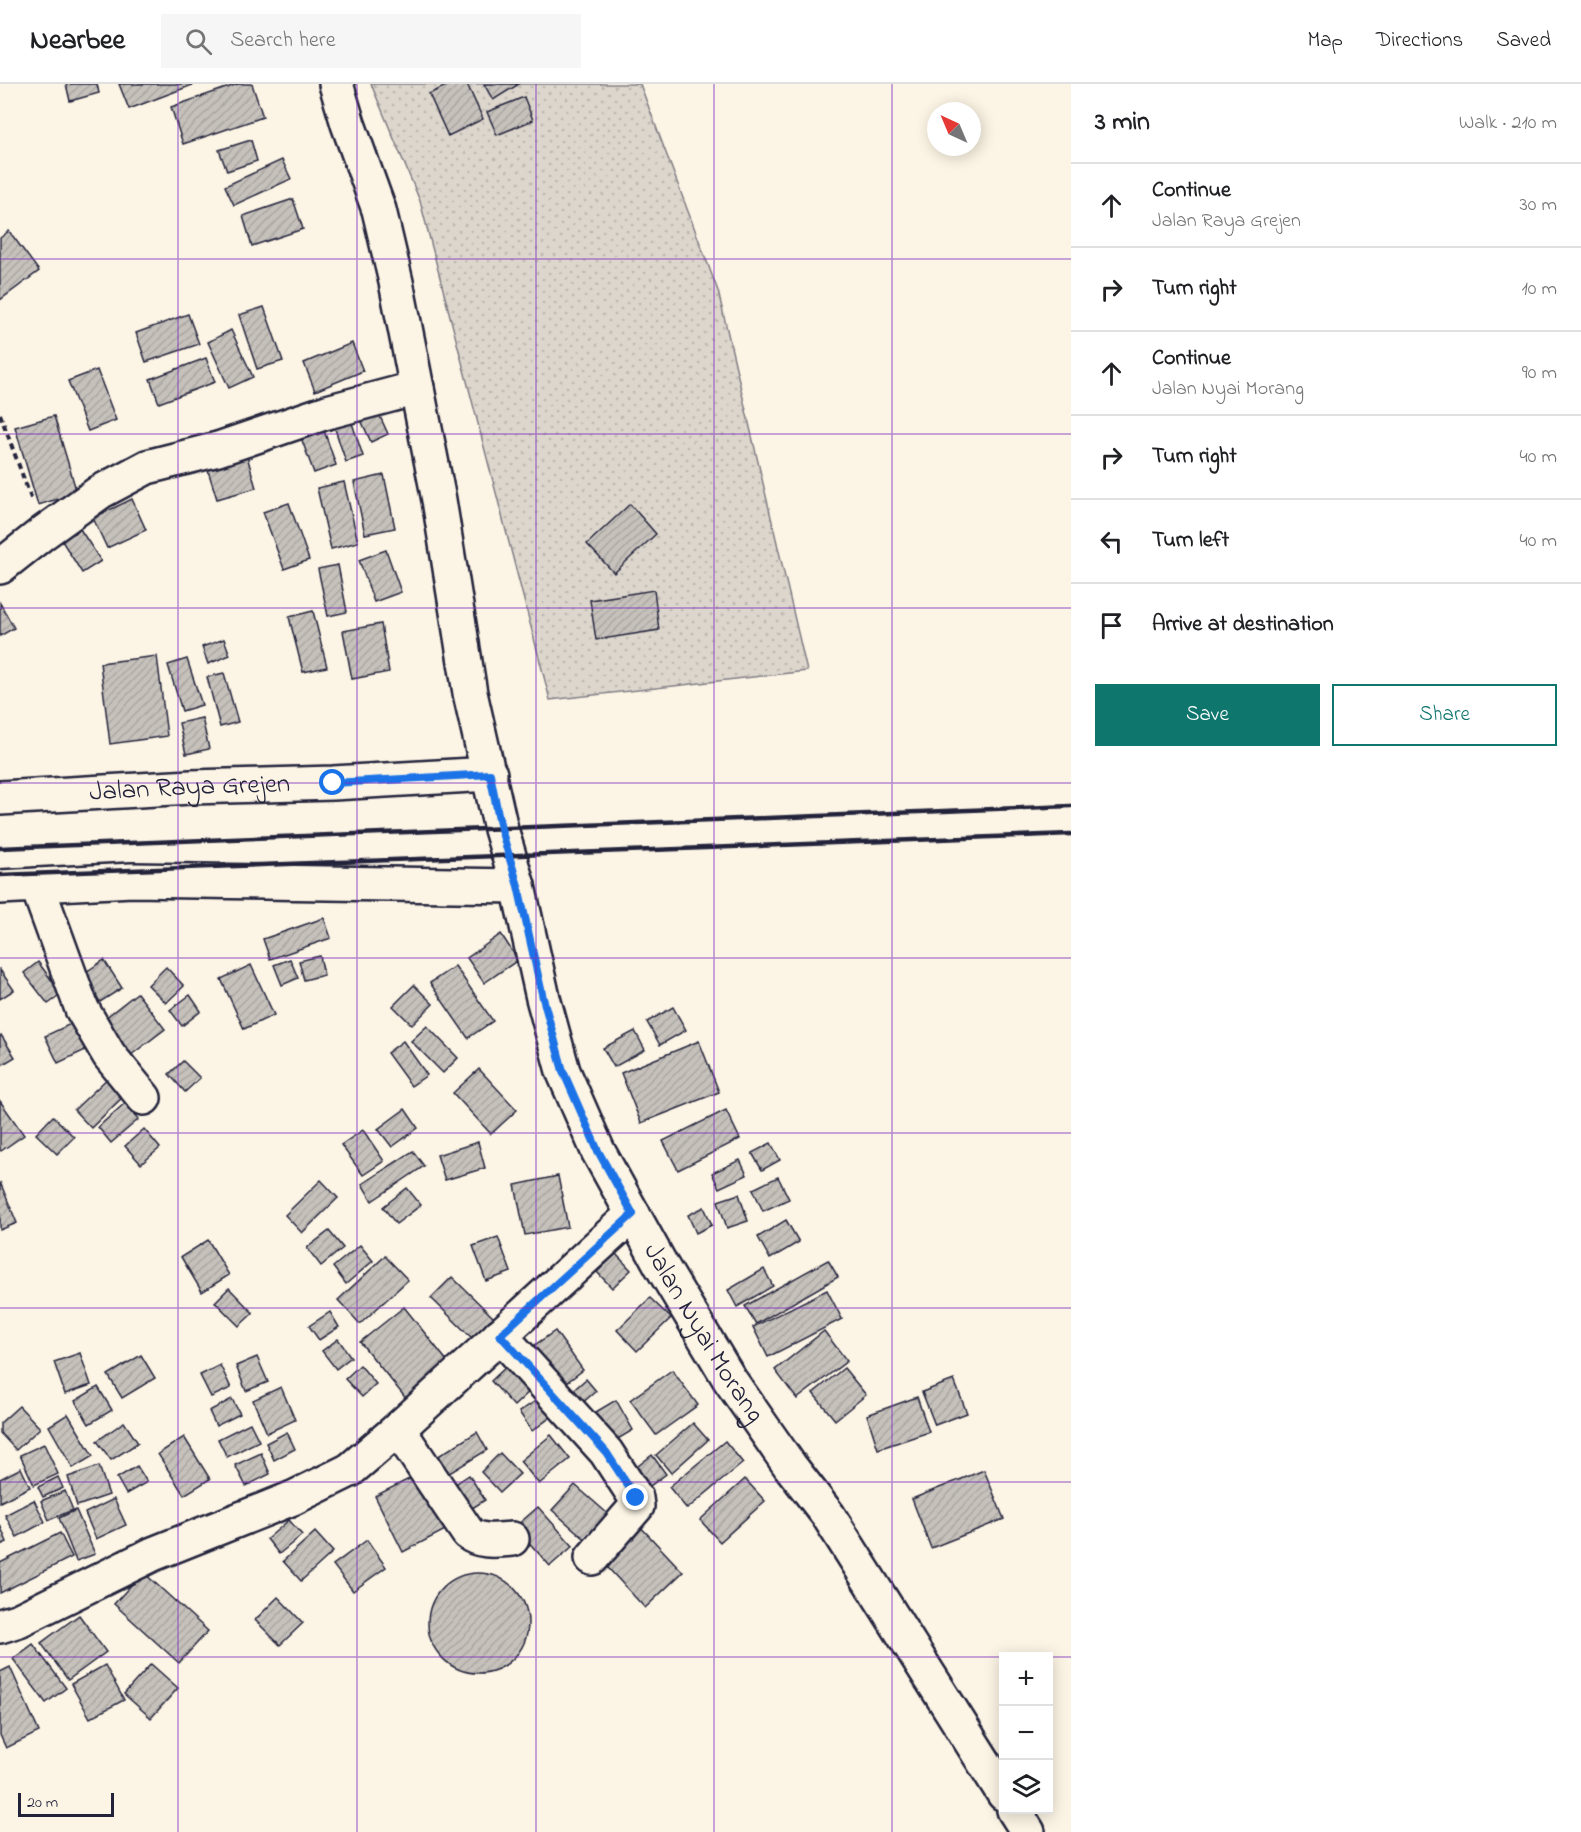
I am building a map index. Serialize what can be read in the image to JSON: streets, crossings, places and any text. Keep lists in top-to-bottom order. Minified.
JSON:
{"streets":{"street":["Jalan Raya Grejen","Jalan Nyai Morang"]},"crossings":[["Jalan Raya Grejen","Jalan Nyai Morang"]],"scale_bar":"20 m","north":"top left","page":{"header":"Nearbee","search":"Search here","nav":["Map","Directions","Saved"],"heading":["3 min","Walk · 210 m"],"list":[["Continue","Jalan Raya Grejen","30 m"],["Turn right","10 m"],["Continue","Jalan Nyai Morang","90 m"],["Turn right","40 m"],["Turn left","40 m"],"Arrive at destination"],"buttons":["Save","Share"],"map_buttons":["+","−"],"scale":"20 m"}}
